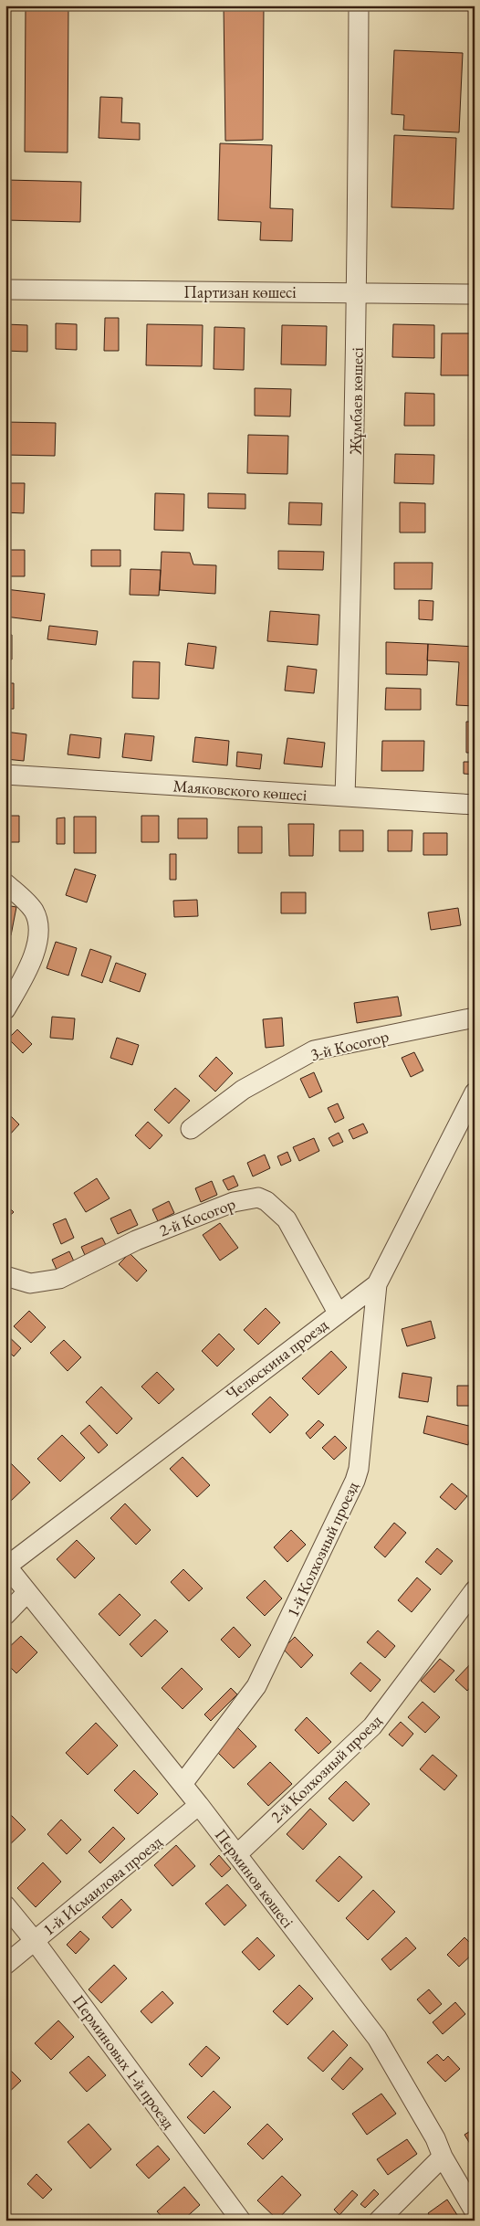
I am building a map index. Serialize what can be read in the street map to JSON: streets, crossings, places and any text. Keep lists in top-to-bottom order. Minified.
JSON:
{"streets":{"street":["Партизан көшесі","Жұмбаев көшесі","Маяковского көшесі","3-й Косогор","2-й Косогор","Челюскина проезд","1-й Колхозный проезд","2-й Колхозный проезд","Перминов көшесі","1-й Исмаилова проезд","Перминовых 1-й проезд"]},"crossings":[["Партизан көшесі","Жұмбаев көшесі"],["Жұмбаев көшесі","Маяковского көшесі"],["2-й Косогор","Челюскина проезд"],["Челюскина проезд","1-й Колхозный проезд"],["Челюскина проезд","Перминов көшесі"],["1-й Колхозный проезд","Перминов көшесі"],["2-й Колхозный проезд","Перминов көшесі"],["Перминов көшесі","1-й Исмаилова проезд"],["1-й Исмаилова проезд","Перминовых 1-й проезд"]]}
